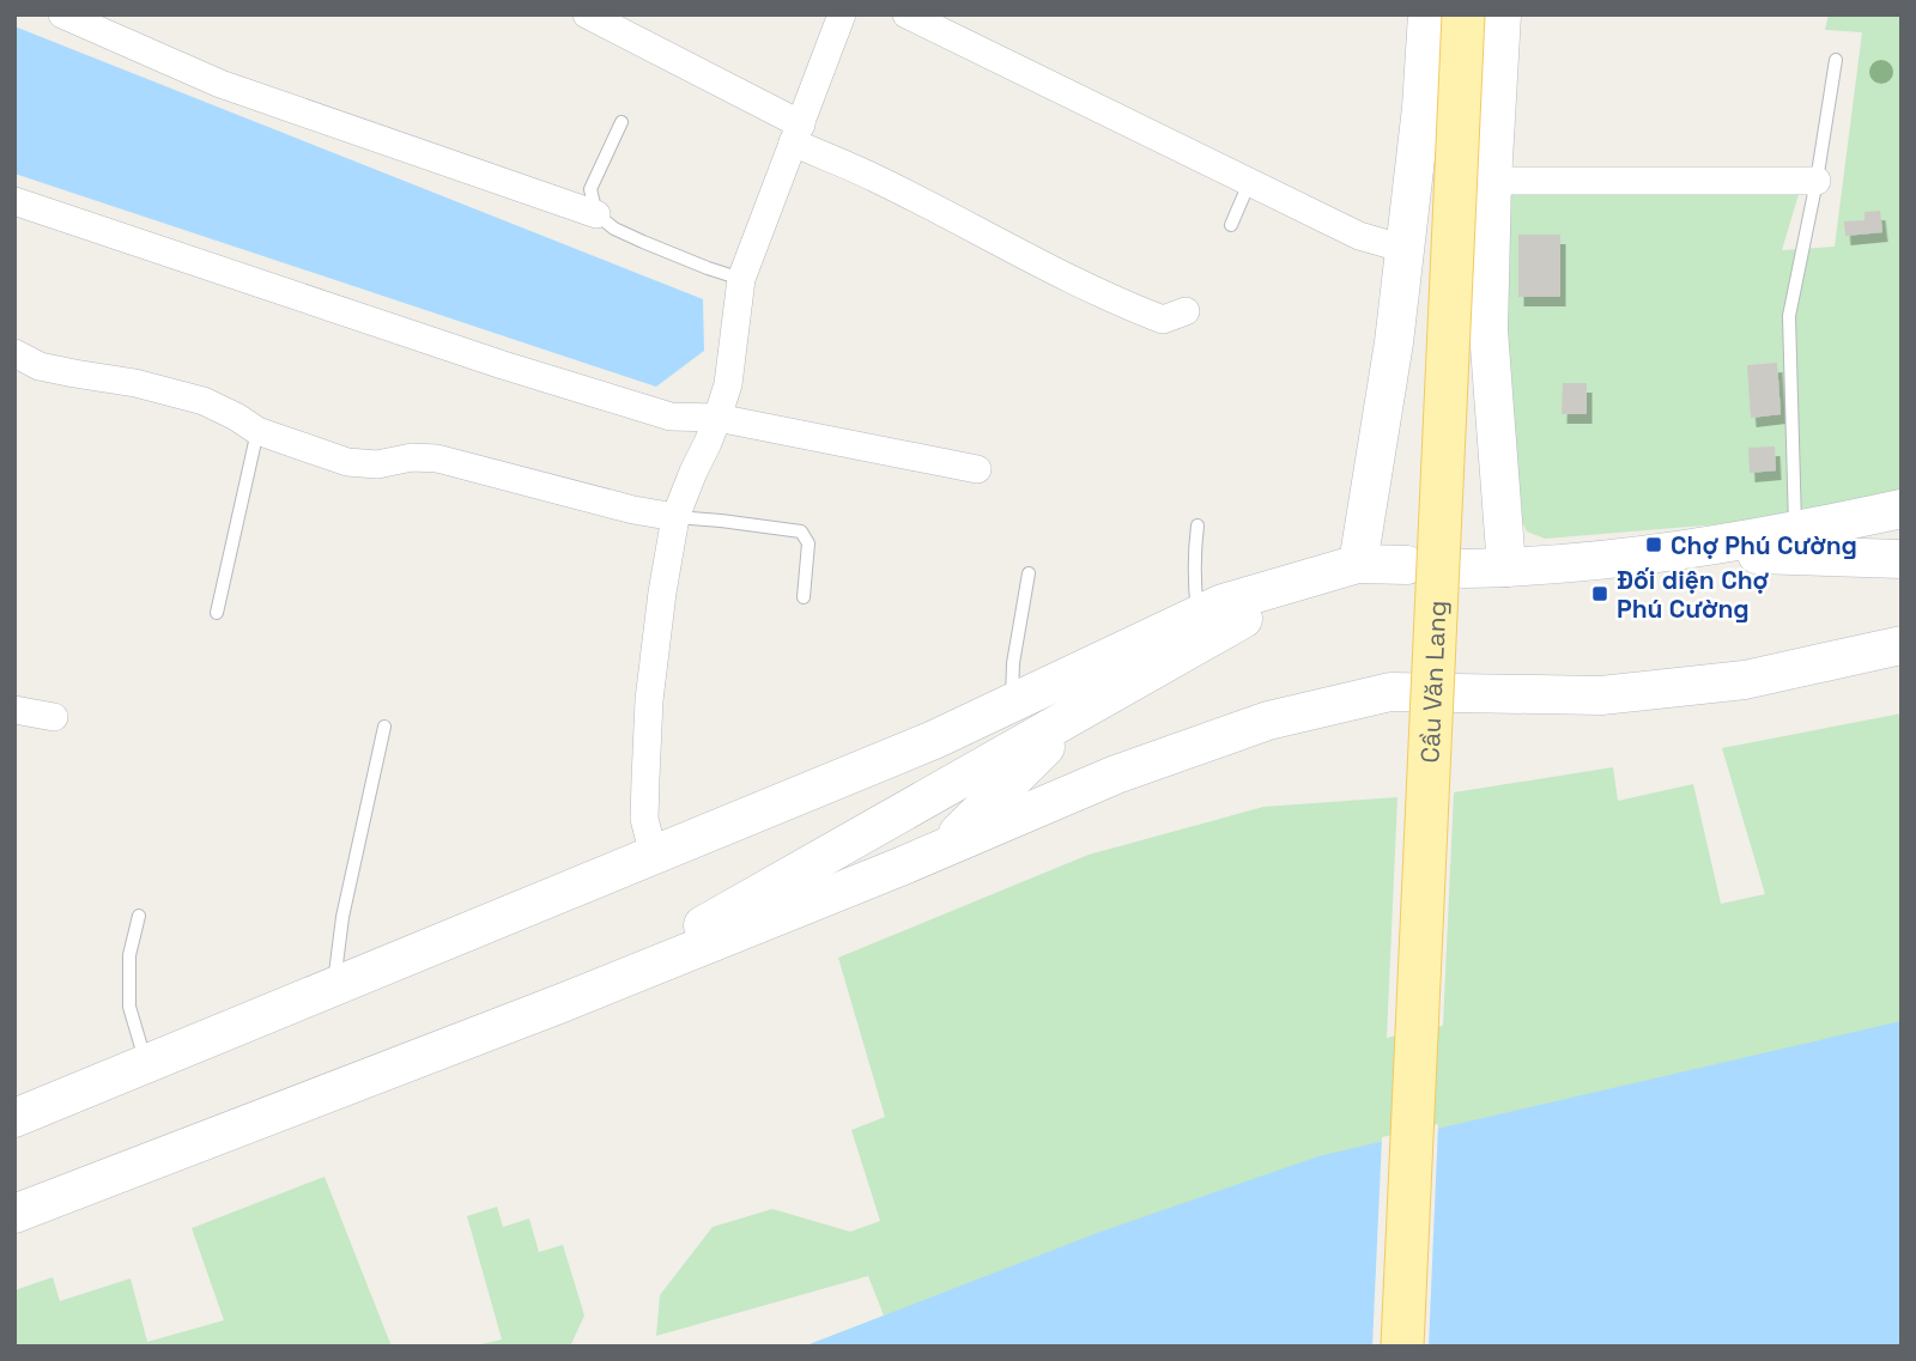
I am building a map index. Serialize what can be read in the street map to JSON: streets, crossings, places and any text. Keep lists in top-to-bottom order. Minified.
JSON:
{"streets":{"main road":["Cầu Văn Lang"]},"places":{"transit":["Chợ Phú Cường","Đối diện Chợ Phú Cường"]}}
